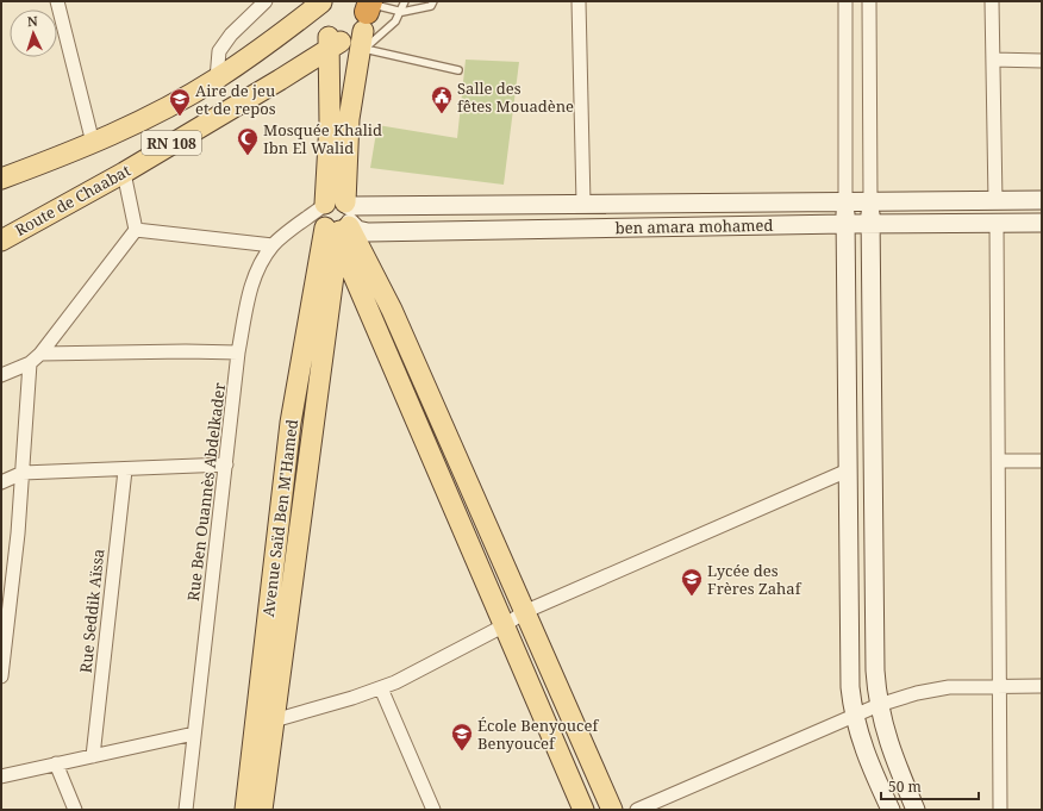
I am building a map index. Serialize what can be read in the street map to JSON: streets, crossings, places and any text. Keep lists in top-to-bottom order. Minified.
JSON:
{"streets":{"main road":["RN 108","Route de Chaabat","Avenue Saïd Ben M'Hamed"],"street":["ben amara mohamed","Rue Ben Ouannès Abdelkader","Rue Seddik Aïssa"]},"crossings":[["Route de Chaabat","Avenue Saïd Ben M'Hamed"],["ben amara mohamed","Rue Ben Ouannès Abdelkader"],["ben amara mohamed","Avenue Saïd Ben M'Hamed"],["Rue Ben Ouannès Abdelkader","Avenue Saïd Ben M'Hamed"]],"places":{"public building":["Salle des fêtes Mouadène"],"school or university":["Aire de jeu et de repos","Lycée des Frères Zahaf","École Benyoucef Benyoucef"],"mosque":["Mosquée Khalid Ibn El Walid"]},"scale_bar":"50 m","north":"top"}
